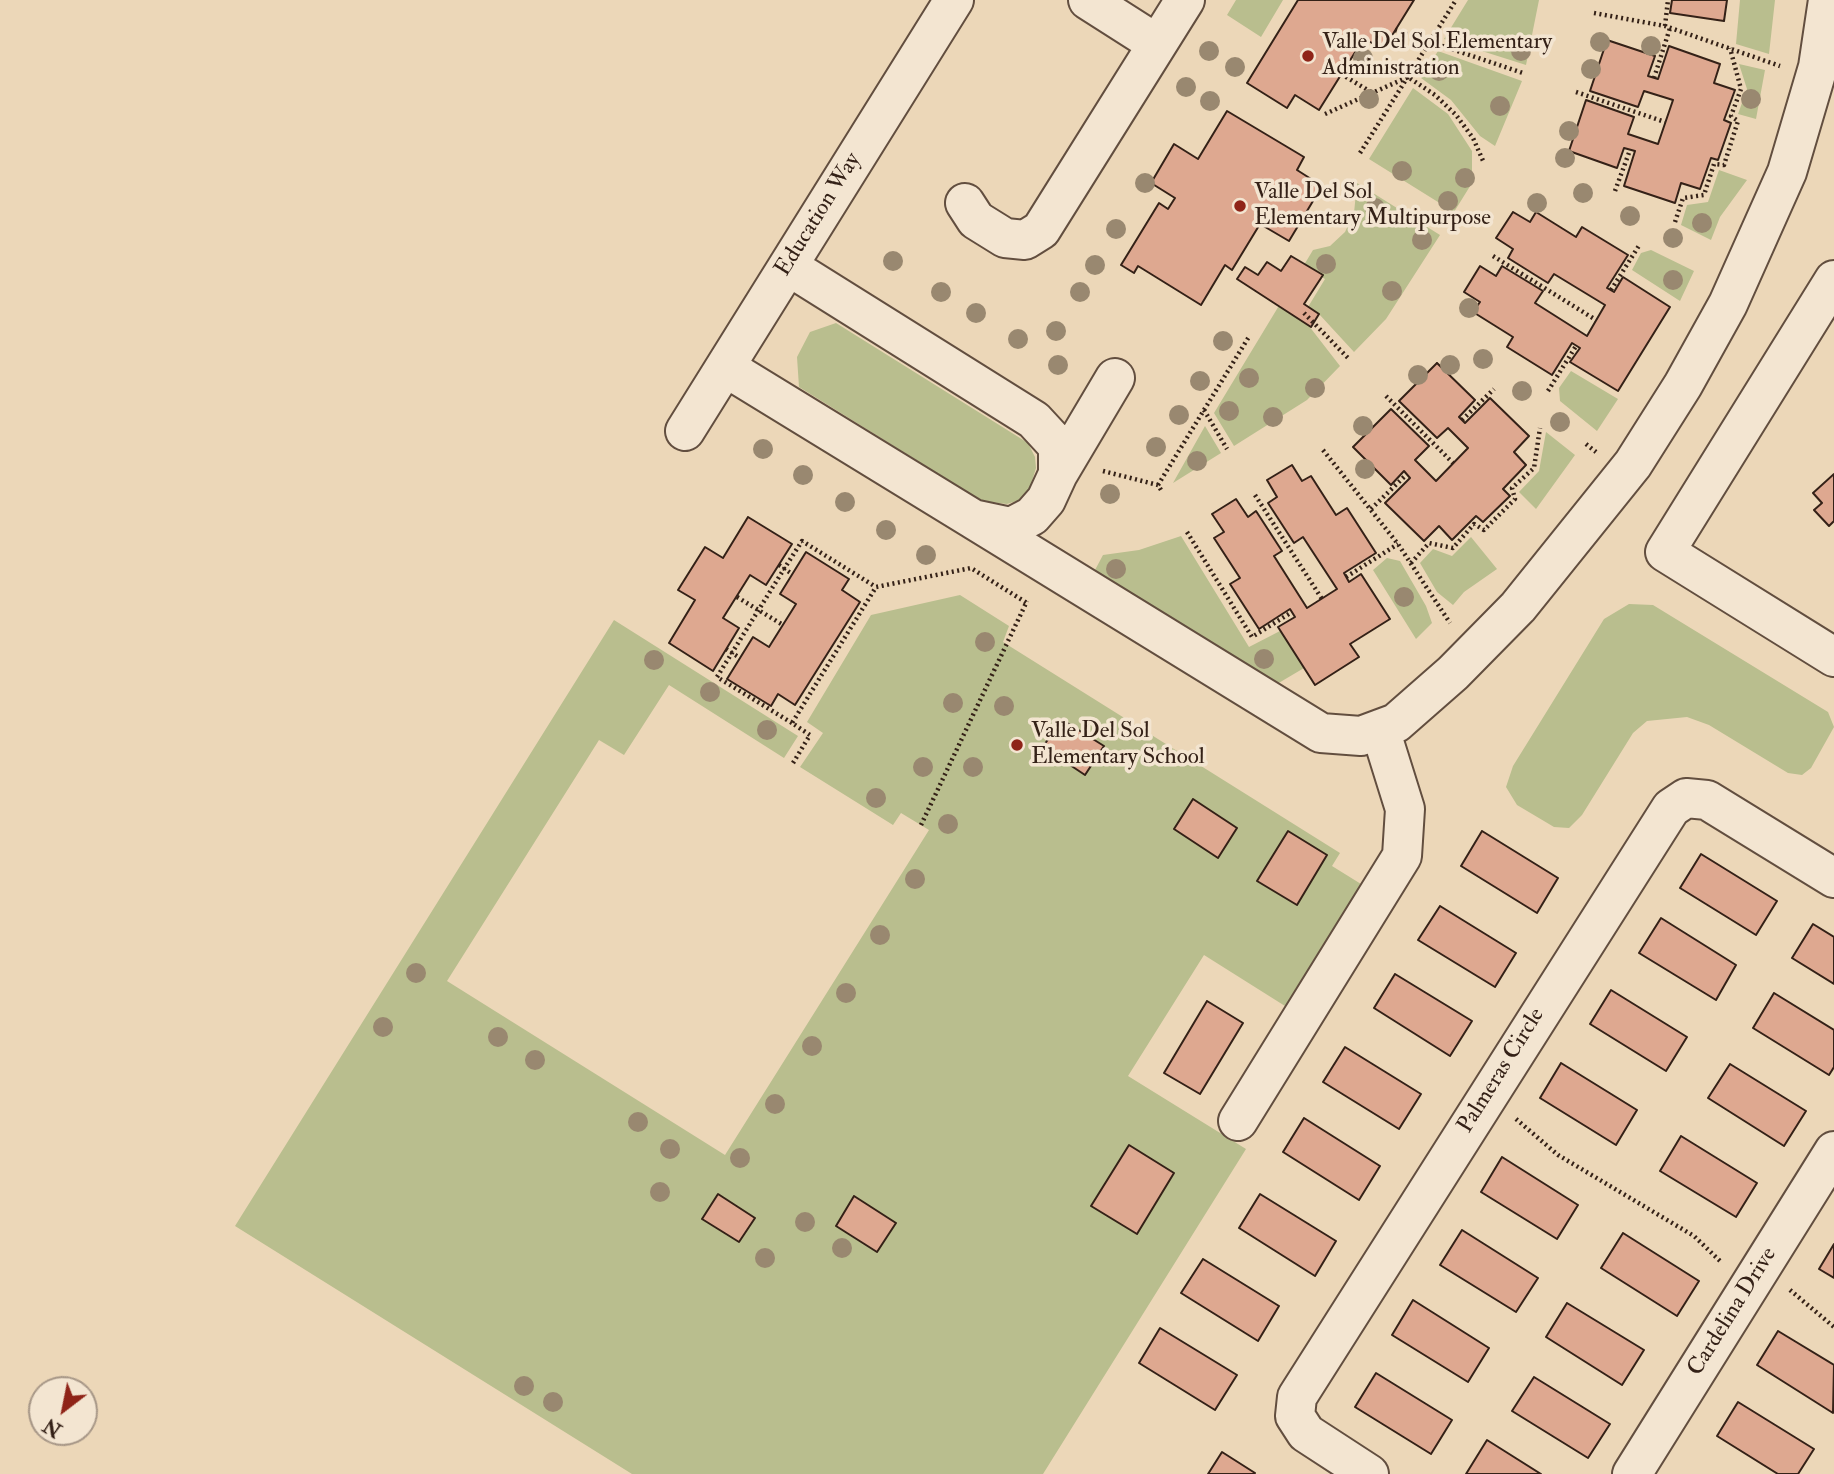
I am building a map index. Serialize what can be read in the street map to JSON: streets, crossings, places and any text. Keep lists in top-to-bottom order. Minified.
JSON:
{"streets":{"street":["Education Way","Palmeras Circle","Cardelina Drive"]},"places":["Valle Del Sol Elementary Administration","Valle Del Sol Elementary Multipurpose","Valle Del Sol Elementary School"],"north":"bottom left"}
